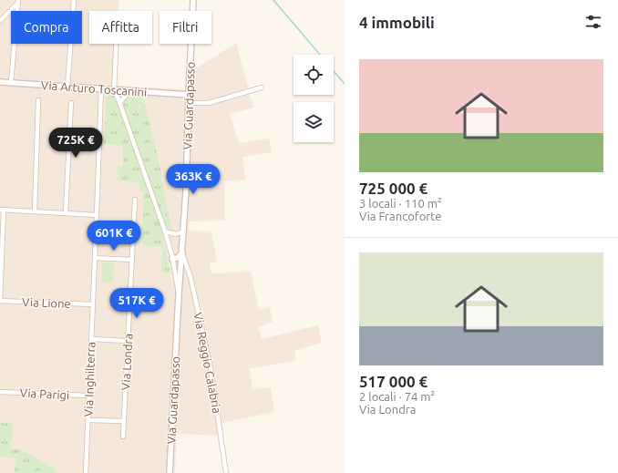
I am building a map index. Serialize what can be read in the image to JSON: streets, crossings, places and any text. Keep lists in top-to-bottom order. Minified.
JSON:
{"streets":{"street":["Via Arturo Toscanini","Via Guardapasso","Via Lione","Via Londra","Via Reggio Calabria","Via Inghilterra","Via Parigi"]},"crossings":[["Via Arturo Toscanini","Via Guardapasso"],["Via Arturo Toscanini","Via Inghilterra"],["Via Guardapasso","Via Reggio Calabria"],["Via Lione","Via Inghilterra"],["Via Inghilterra","Via Parigi"]],"page":{"heading":"4 immobili","chip":["Compra","Affitta","Filtri"],"list":[{"name":"725 000 €","note":"3 locali · 110 m² · Via Francoforte"},{"name":"517 000 €","note":"2 locali · 74 m² · Via Londra"}],"price":["725K €","363K €","601K €","517K €"]}}
